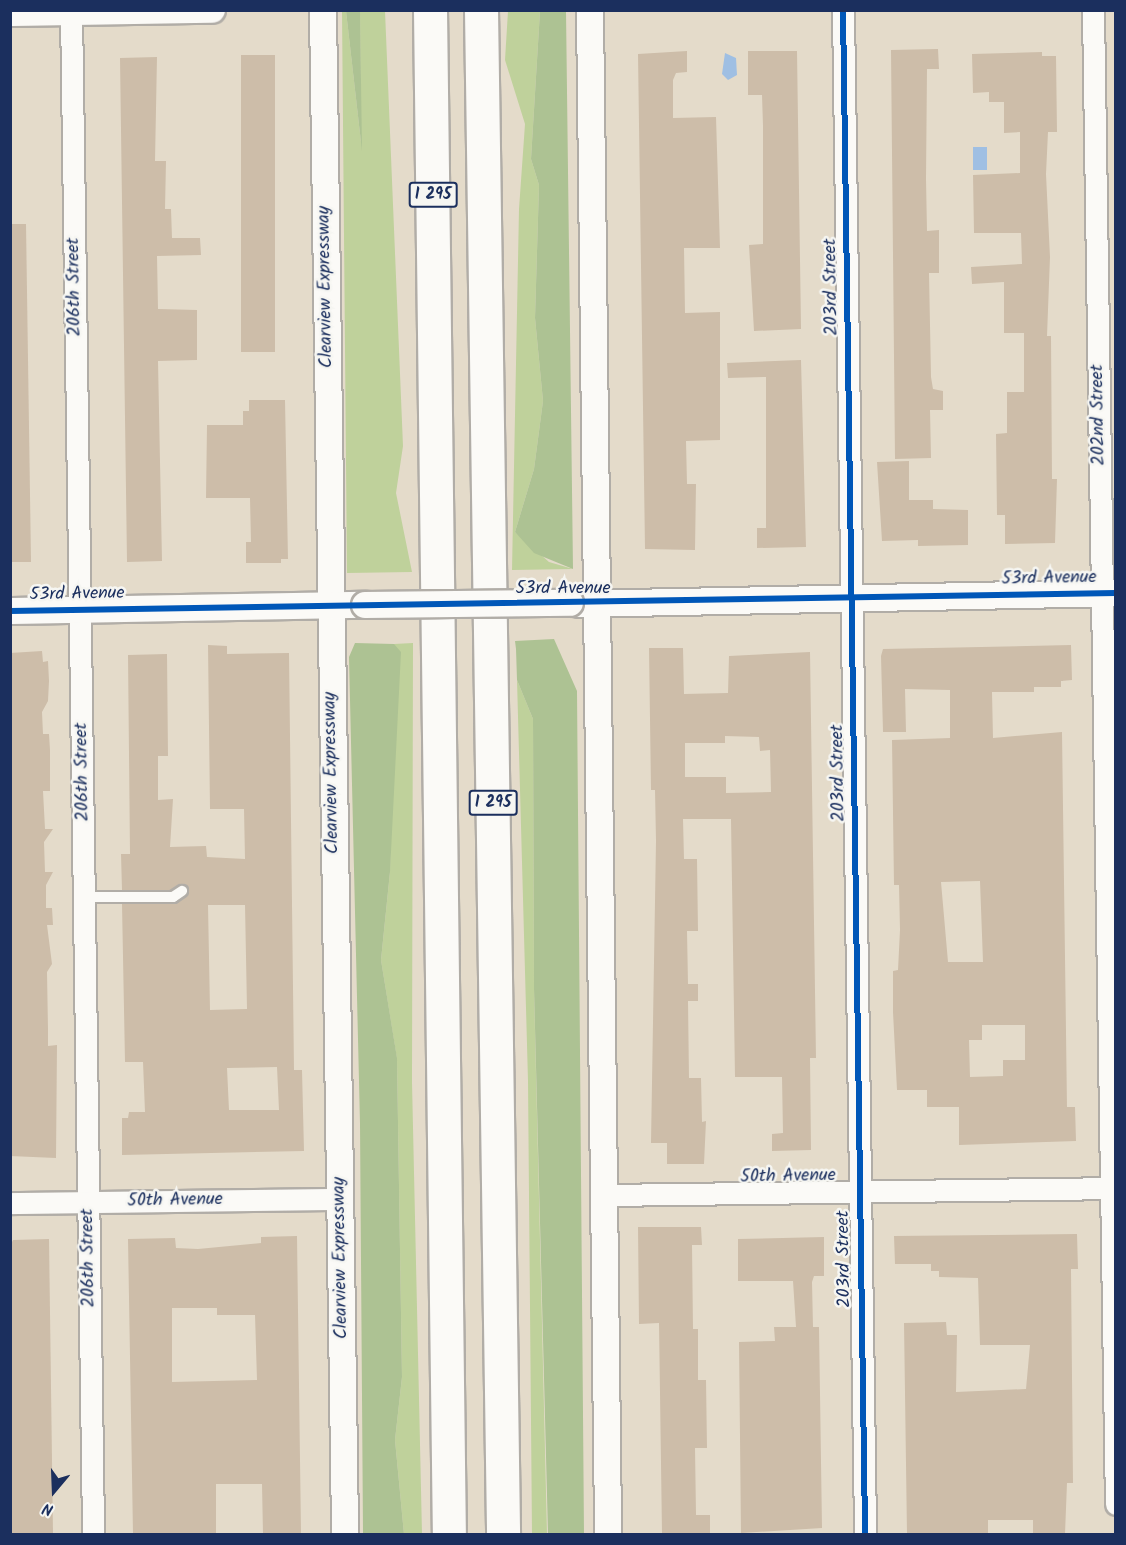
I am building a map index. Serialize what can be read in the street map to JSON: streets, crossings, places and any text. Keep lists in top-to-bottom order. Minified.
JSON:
{"streets":{"highway":["I 295"],"street":["206th Street","Clearview Expressway","203rd Street","202nd Street","53rd Avenue","50th Avenue"]},"crossings":[["206th Street","53rd Avenue"],["206th Street","50th Avenue"],["Clearview Expressway","53rd Avenue"],["Clearview Expressway","50th Avenue"],["203rd Street","53rd Avenue"],["203rd Street","50th Avenue"],["202nd Street","53rd Avenue"],["202nd Street","50th Avenue"]],"north":"bottom"}
